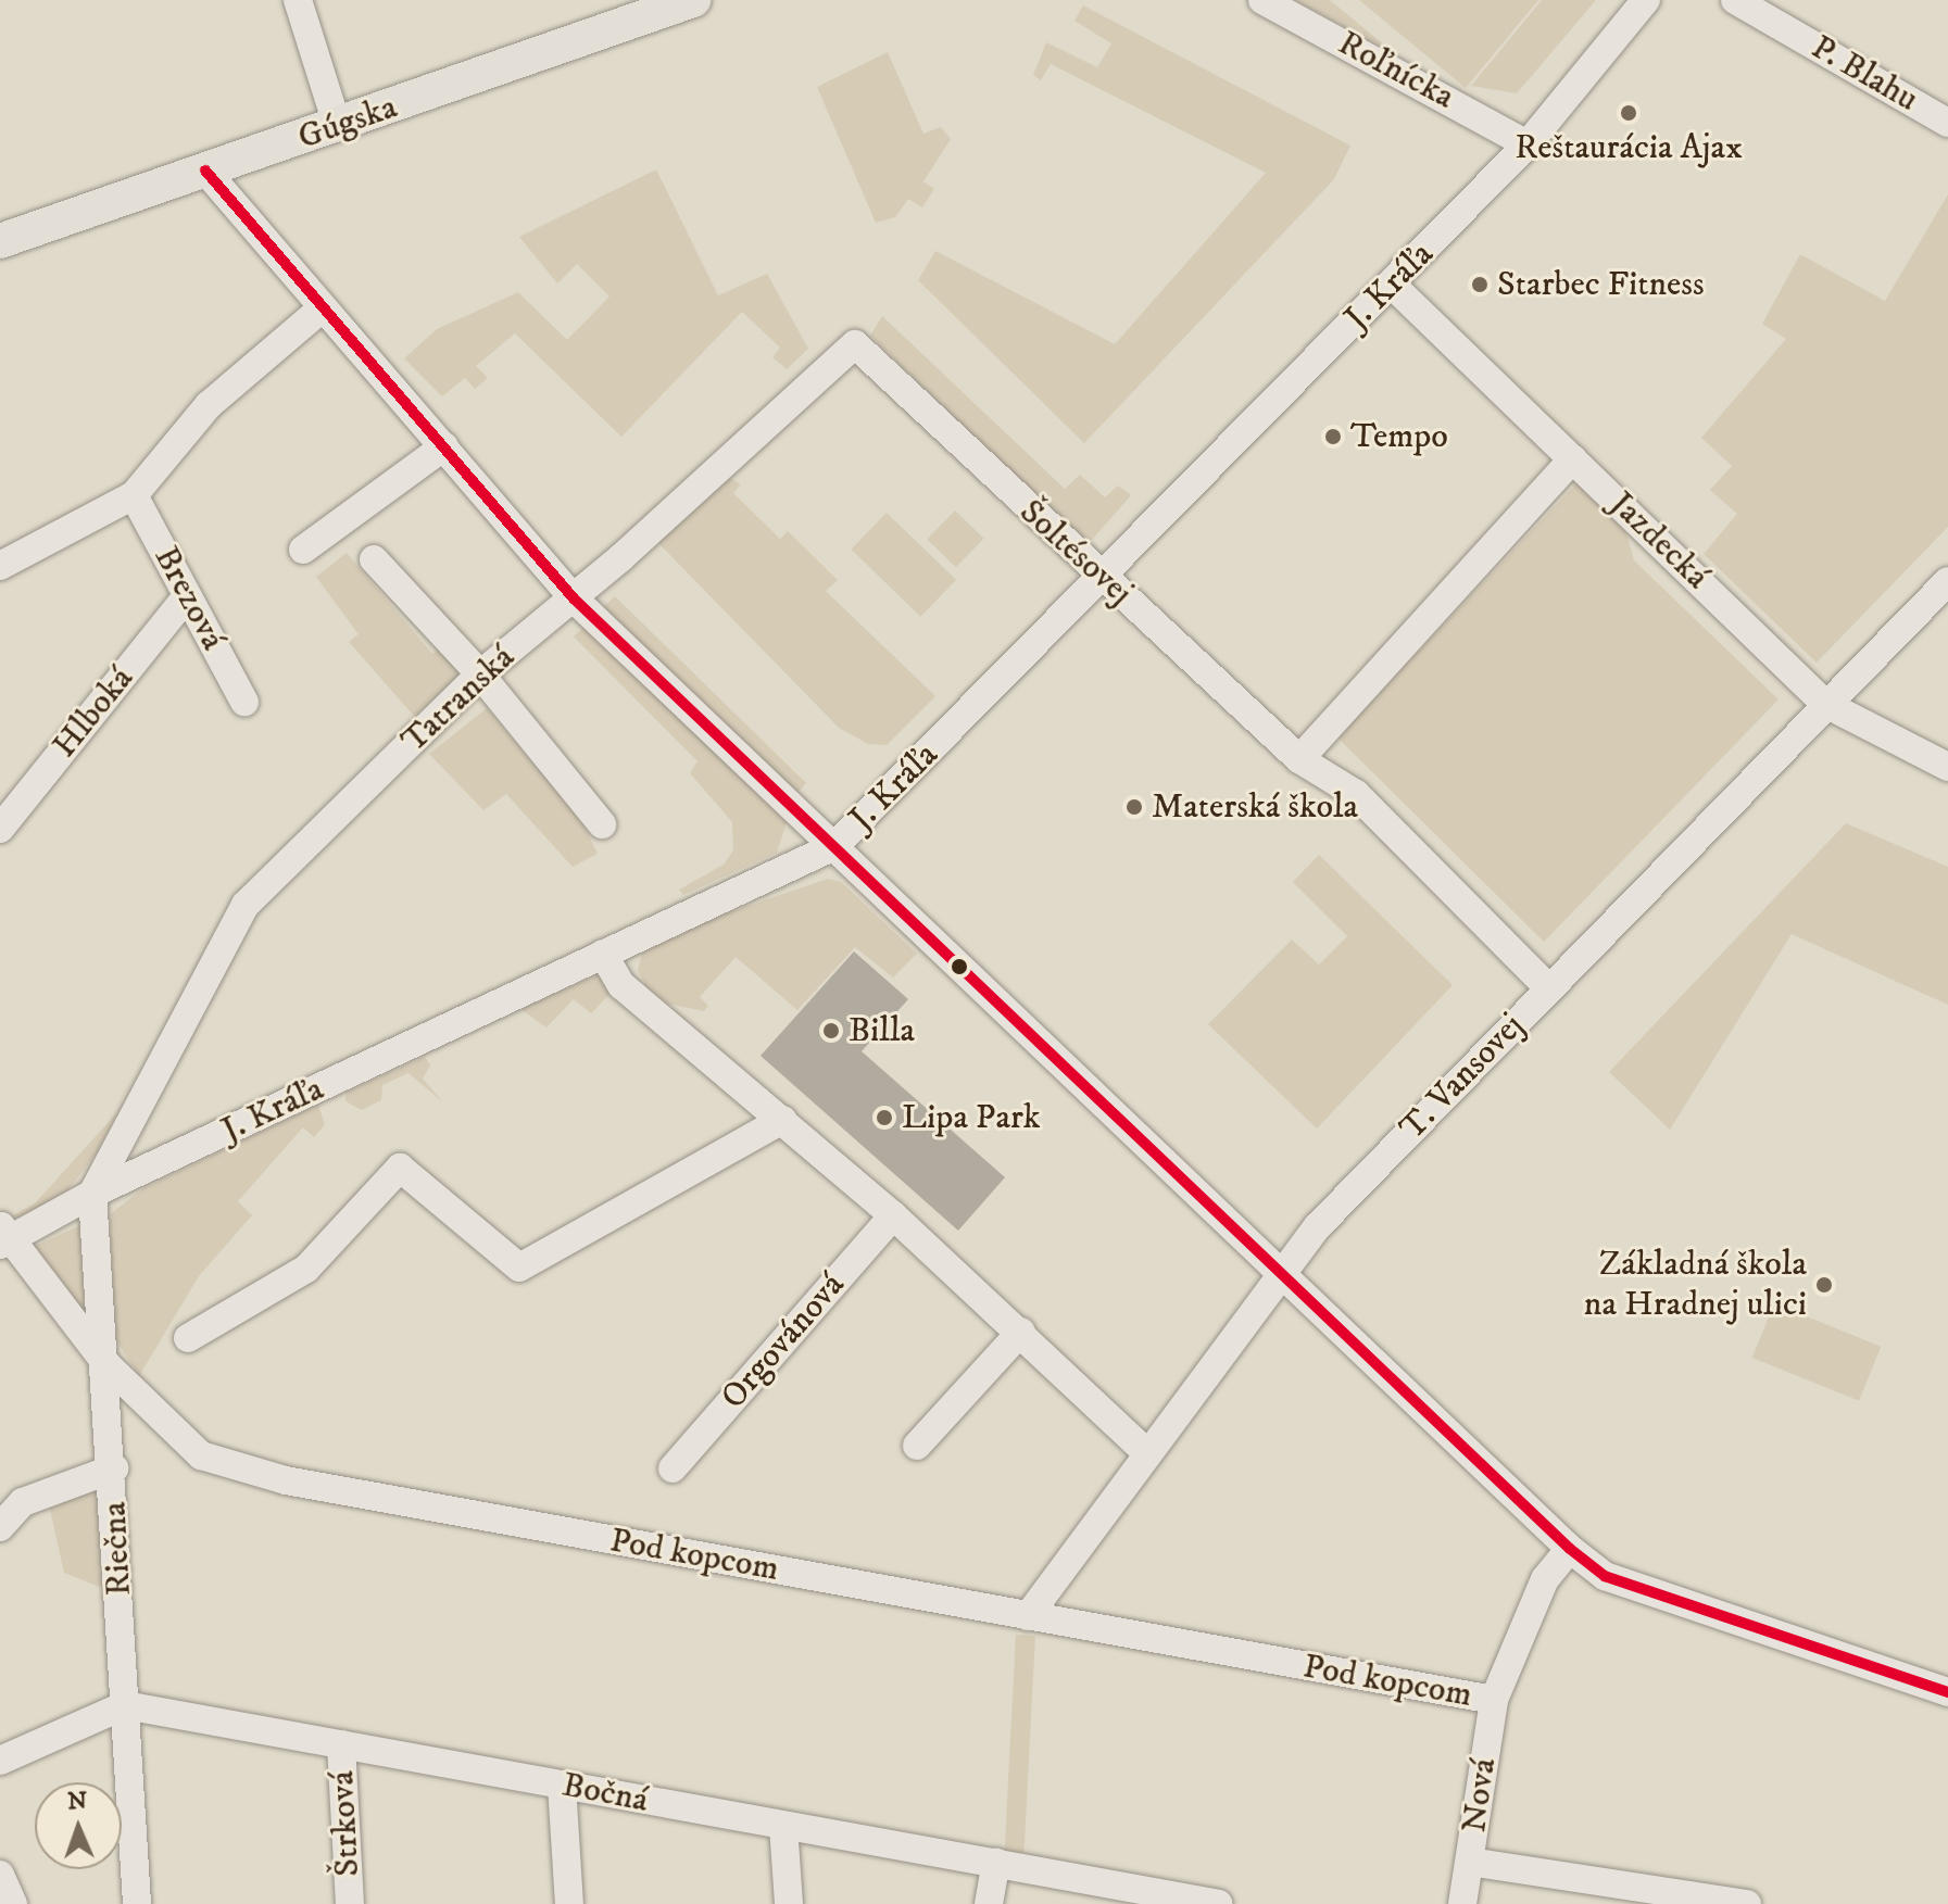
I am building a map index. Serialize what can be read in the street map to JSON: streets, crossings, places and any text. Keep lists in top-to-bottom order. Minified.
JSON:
{"streets":{"main road":["Gúgska"],"street":["Roľnícka","P. Blahu","J. Kráľa","Jazdecká","Šoltésovej","Brezová","Tatranská","Hlboká","T. Vansovej","Orgovánová","Riečna","Pod kopcom","Bočná","Nová","Štrková"]},"crossings":[["Roľnícka","J. Kráľa"],["J. Kráľa","Jazdecká"],["J. Kráľa","Šoltésovej"],["J. Kráľa","Tatranská"],["J. Kráľa","Riečna"],["Jazdecká","T. Vansovej"],["Šoltésovej","Tatranská"],["Šoltésovej","T. Vansovej"],["Brezová","Hlboká"],["Tatranská","Riečna"],["T. Vansovej","Pod kopcom"],["Riečna","Pod kopcom"],["Riečna","Bočná"],["Pod kopcom","Nová"],["Bočná","Štrková"]],"places":["Reštaurácia Ajax","Starbec Fitness","Tempo","Materská škola","Billa","Lipa Park","Základná škola na Hradnej ulici"],"north":"top"}
